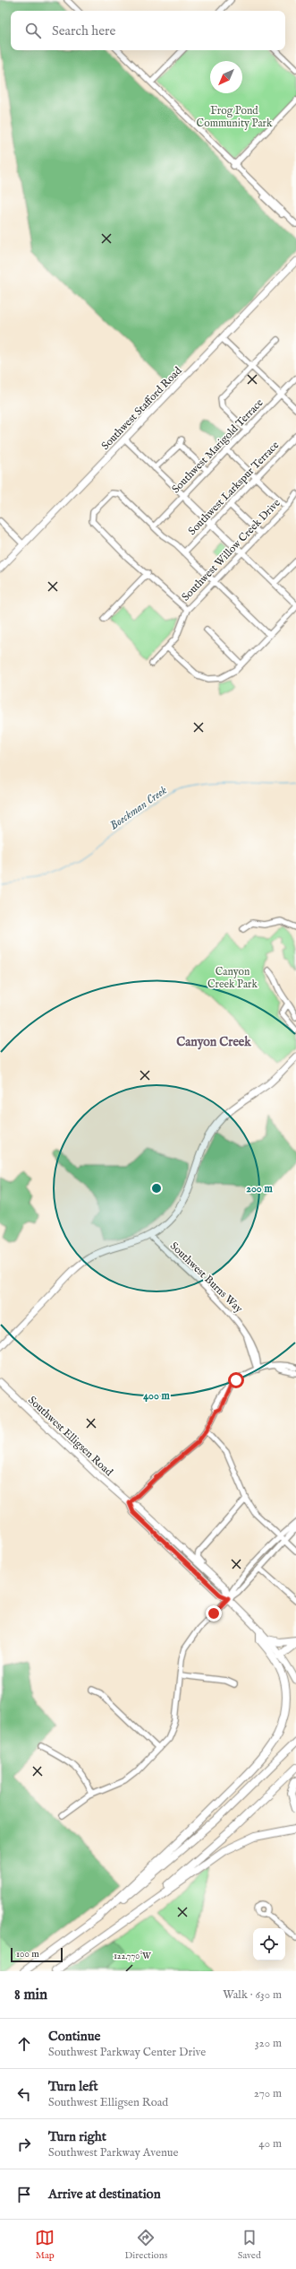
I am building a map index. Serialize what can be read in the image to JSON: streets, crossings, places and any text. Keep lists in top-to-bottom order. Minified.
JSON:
{"streets":{"main road":["Southwest Stafford Road","Southwest Elligsen Road"],"street":["Southwest Marigold Terrace","Southwest Larkspur Terrace","Southwest Willow Creek Drive","Southwest Burns Way"]},"districts":["Canyon Creek"],"water":["Boeckman Creek"],"parks":["Frog Pond Community Park","Canyon Creek Park"],"scale_bar":"100 m","north":"bottom left","page":{"search":"Search here","scale":"100 m","heading":["8 min","Walk · 630 m"],"list":[["Continue","Southwest Parkway Center Drive","320 m"],["Turn left","Southwest Elligsen Road","270 m"],["Turn right","Southwest Parkway Avenue","40 m"],"Arrive at destination"],"nav":["Map","Directions","Saved"]},"coordinates":["122.770°W"],"rings":["200 m","400 m"]}
